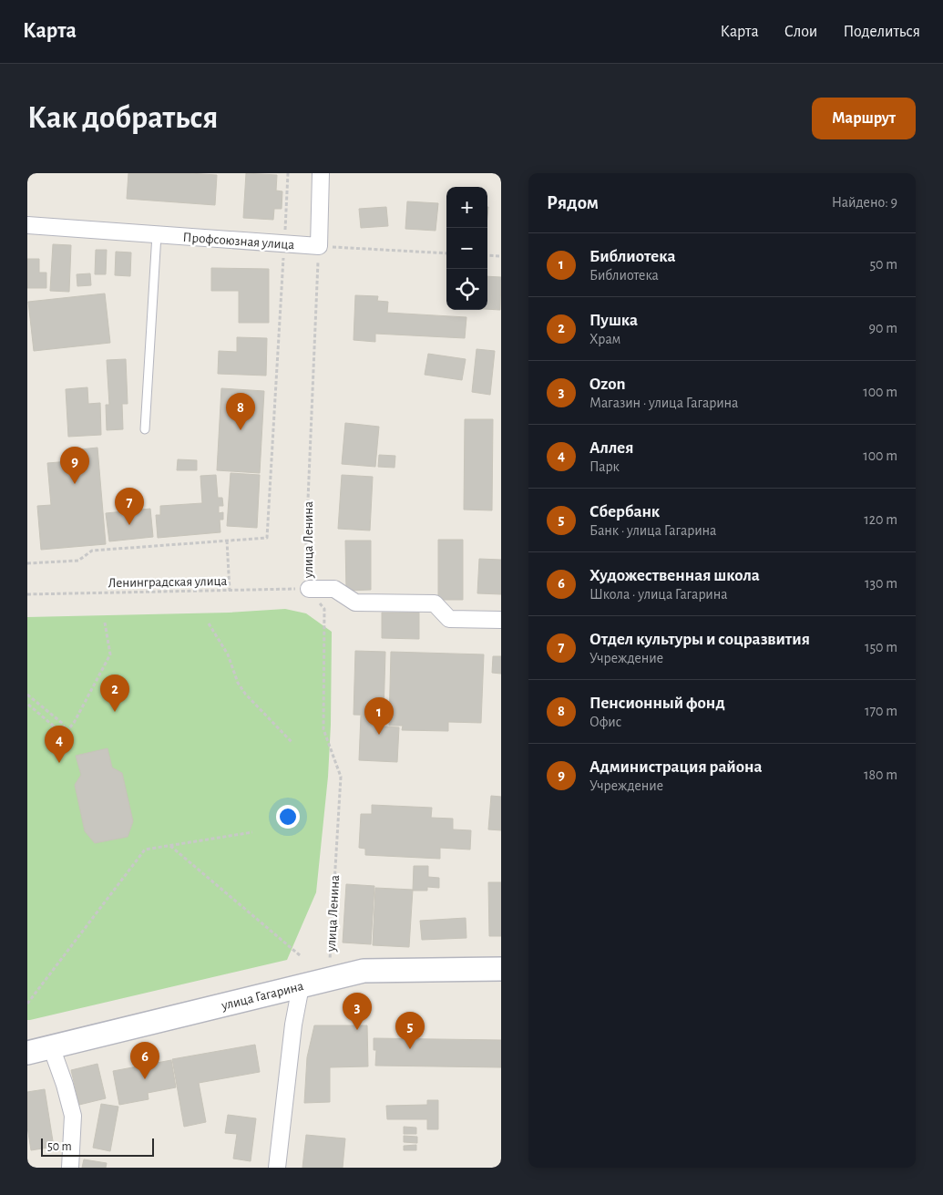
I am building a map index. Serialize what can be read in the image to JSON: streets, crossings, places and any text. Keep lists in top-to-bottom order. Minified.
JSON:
{"streets":{"street":["Профсоюзная улица","улица Гагарина"],"path":["улица Ленина","Ленинградская улица"]},"crossings":[["Профсоюзная улица","улица Ленина"],["улица Ленина","Ленинградская улица"],["улица Ленина","улица Гагарина"]],"scale_bar":"50 m","page":{"header":"Карта","nav":["Карта","Слои","Поделиться"],"buttons":"Маршрут","title":"Как добраться","heading":["Рядом","Найдено: 9"],"map_buttons":["+","−"],"list":[{"mark":"1","name":"Библиотека","note":"Библиотека","value":"50 m"},{"mark":"2","name":"Пушка","note":"Храм","value":"90 m"},{"mark":"3","name":"Ozon","note":"Магазин · улица Гагарина","value":"100 m"},{"mark":"4","name":"Аллея","note":"Парк","value":"100 m"},{"mark":"5","name":"Сбербанк","note":"Банк · улица Гагарина","value":"120 m"},{"mark":"6","name":"Художественная школа","note":"Школа · улица Гагарина","value":"130 m"},{"mark":"7","name":"Отдел культуры и соцразвития","note":"Учреждение","value":"150 m"},{"mark":"8","name":"Пенсионный фонд","note":"Офис","value":"170 m"},{"mark":"9","name":"Администрация района","note":"Учреждение","value":"180 m"}],"pins":["8","9","7","2","1","4","3","5","6"],"scale":"50 m"}}
